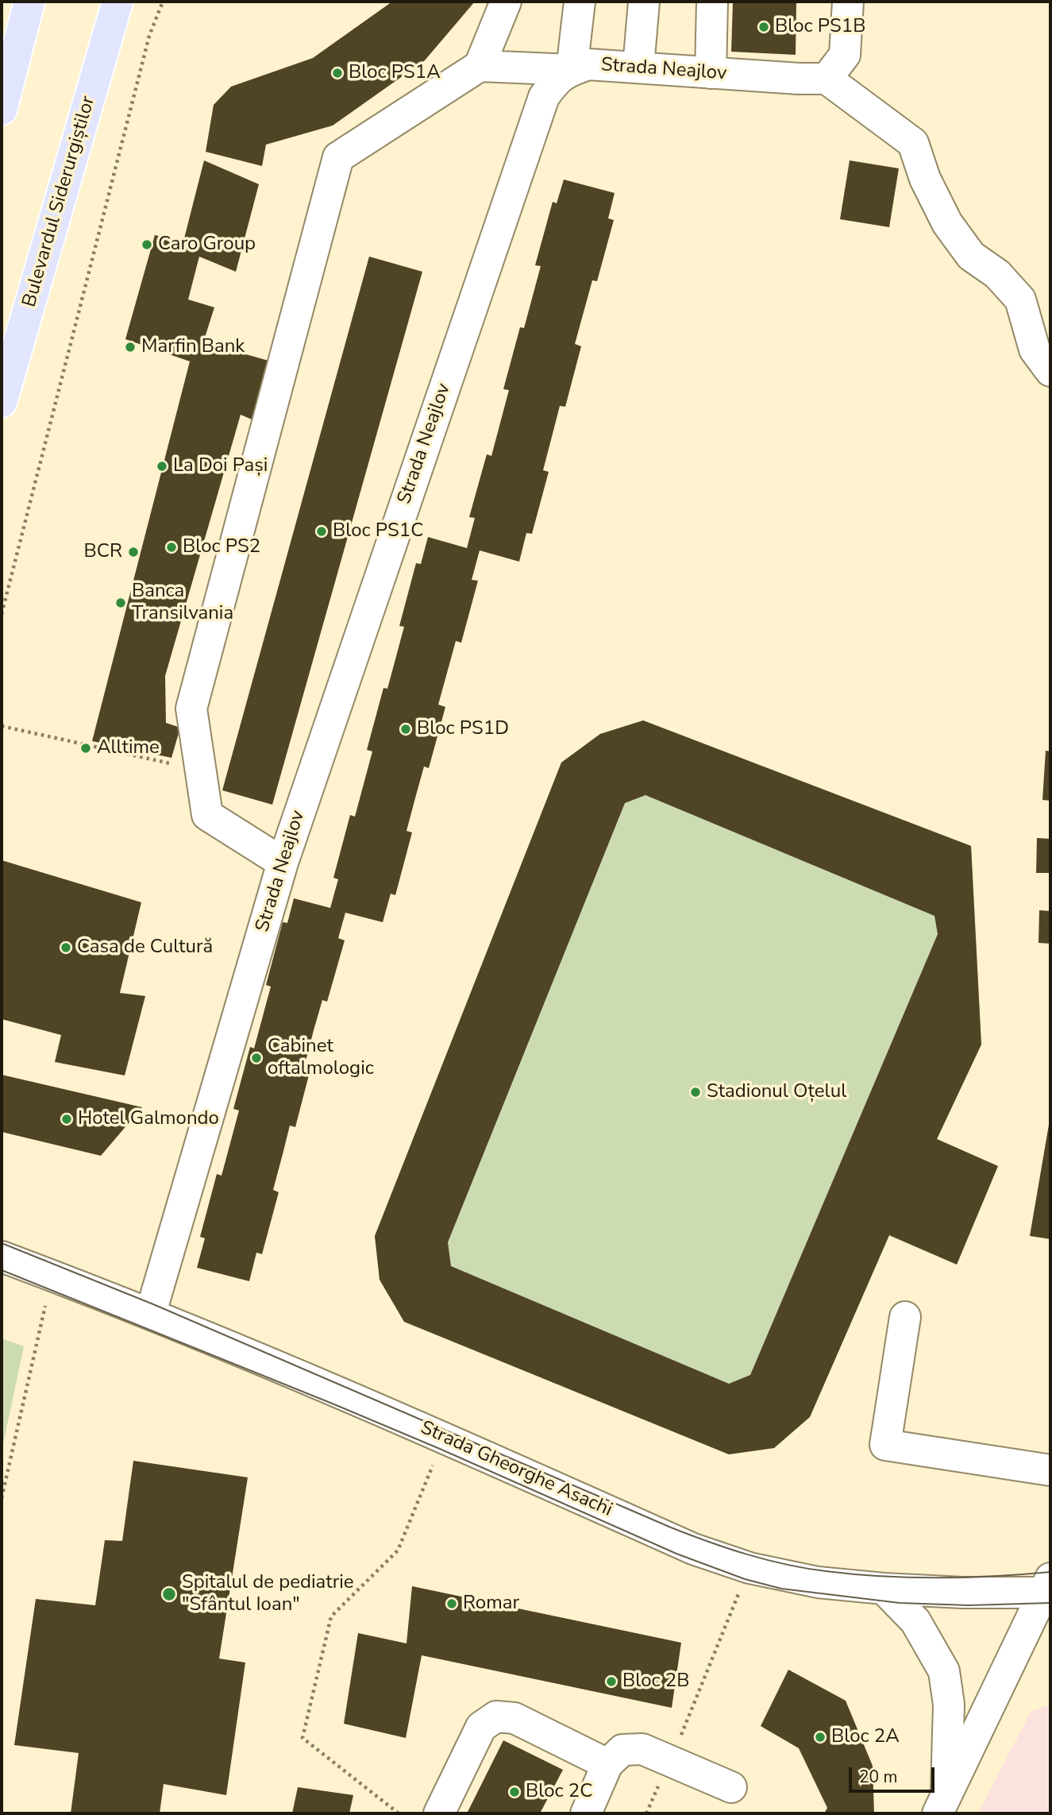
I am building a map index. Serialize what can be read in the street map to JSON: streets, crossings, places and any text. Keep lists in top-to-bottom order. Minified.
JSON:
{"streets":{"main road":["Bulevardul Siderurgiștilor"],"street":["Strada Neajlov","Strada Gheorghe Asachi"]},"crossings":[["Strada Neajlov","Strada Gheorghe Asachi"]],"places":["Bloc PS1B","Bloc PS1A","Caro Group","Marfin Bank","La Doi Pași","Bloc PS1C","Bloc PS2","BCR","Banca Transilvania","Bloc PS1D","Alltime","Casa de Cultură","Cabinet oftalmologic","Stadionul Oțelul","Hotel Galmondo","Spitalul de pediatrie \"Sfântul Ioan\"","Romar","Bloc 2B","Bloc 2A","Bloc 2C"],"scale_bar":"20 m"}
